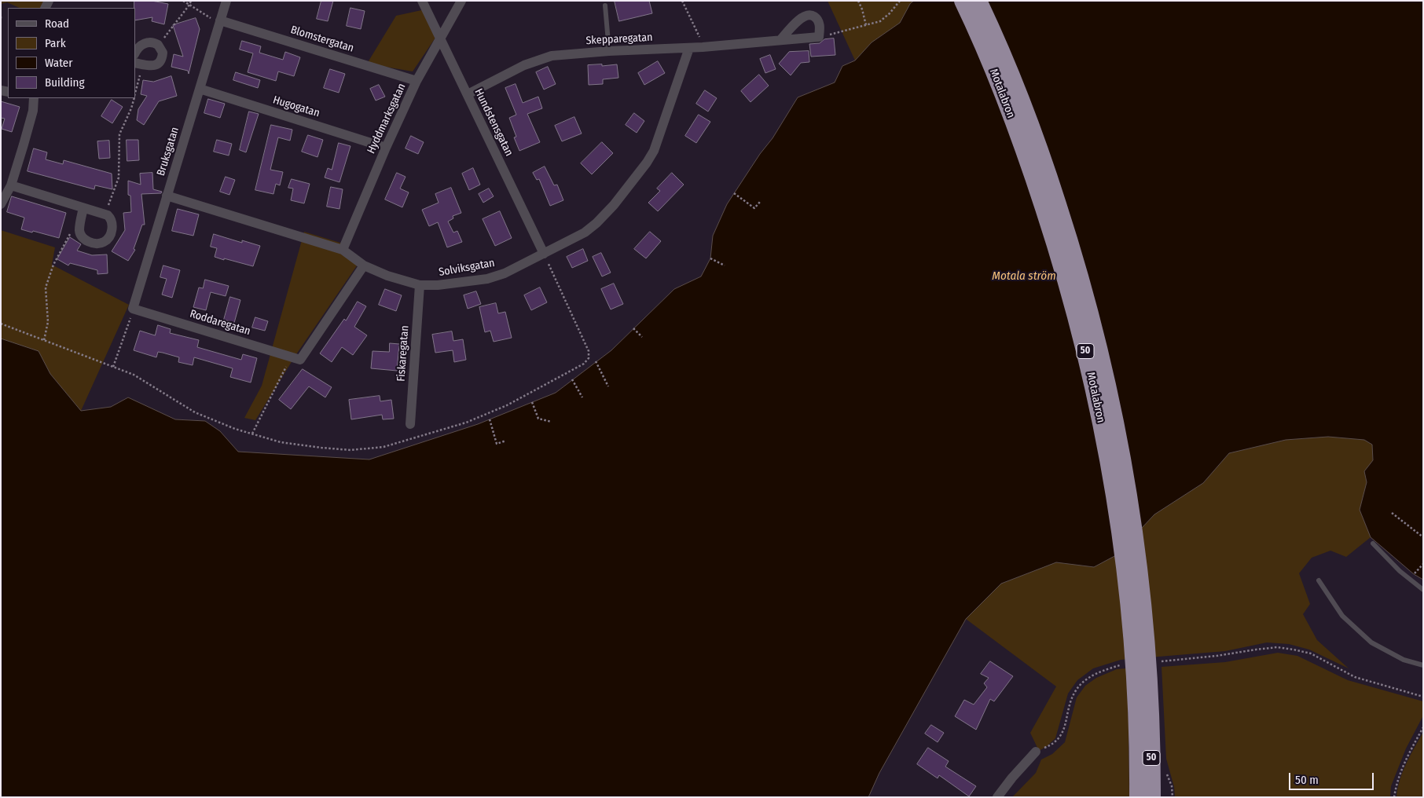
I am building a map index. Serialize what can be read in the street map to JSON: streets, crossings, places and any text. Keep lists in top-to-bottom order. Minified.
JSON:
{"streets":{"highway":["Motalabron","50"],"street":["Blomstergatan","Skepparegatan","Hugogatan","Hyddmarksgatan","Hundstensgatan","Bruksgatan","Solviksgatan","Roddaregatan","Fiskaregatan"]},"crossings":[["Blomstergatan","Hyddmarksgatan"],["Blomstergatan","Bruksgatan"],["Skepparegatan","Hundstensgatan"],["Skepparegatan","Solviksgatan"],["Motalabron","50"],["Hugogatan","Hyddmarksgatan"],["Hugogatan","Bruksgatan"],["Hyddmarksgatan","Hundstensgatan"],["Hyddmarksgatan","Solviksgatan"],["Hundstensgatan","Solviksgatan"],["Bruksgatan","Solviksgatan"],["Bruksgatan","Roddaregatan"],["Solviksgatan","Fiskaregatan"]],"water":["Motala ström"],"legend":["Road","Park","Water","Building"],"scale_bar":"50 m"}
